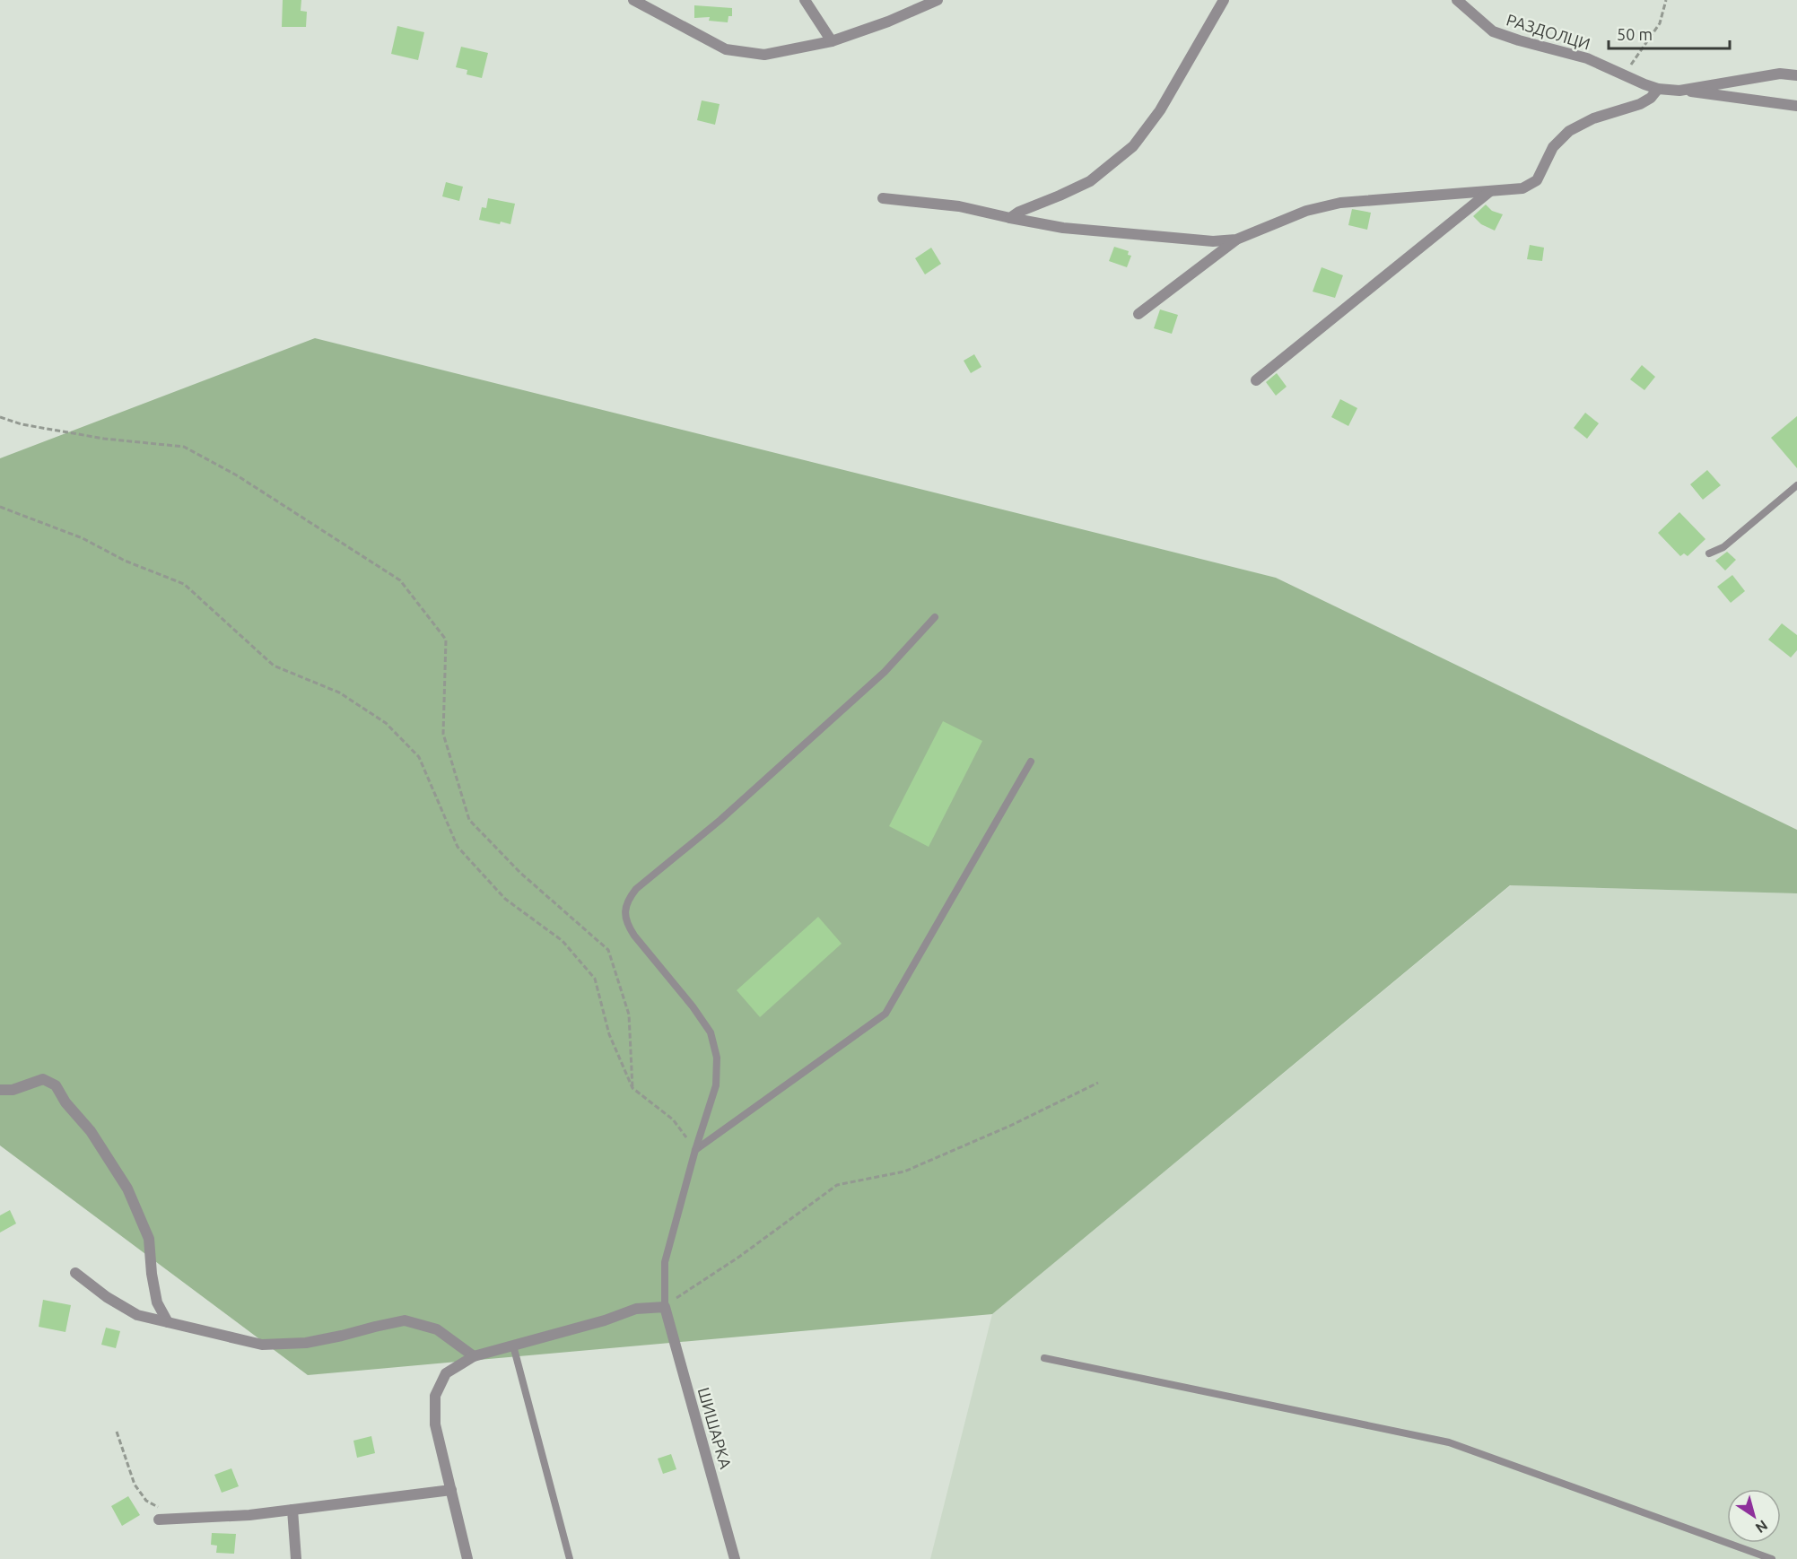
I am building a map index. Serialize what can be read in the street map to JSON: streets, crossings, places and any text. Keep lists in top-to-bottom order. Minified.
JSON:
{"streets":{"street":["РАЗДОЛЦИ","ШИШАРКА"]},"scale_bar":"50 m","north":"bottom right"}
